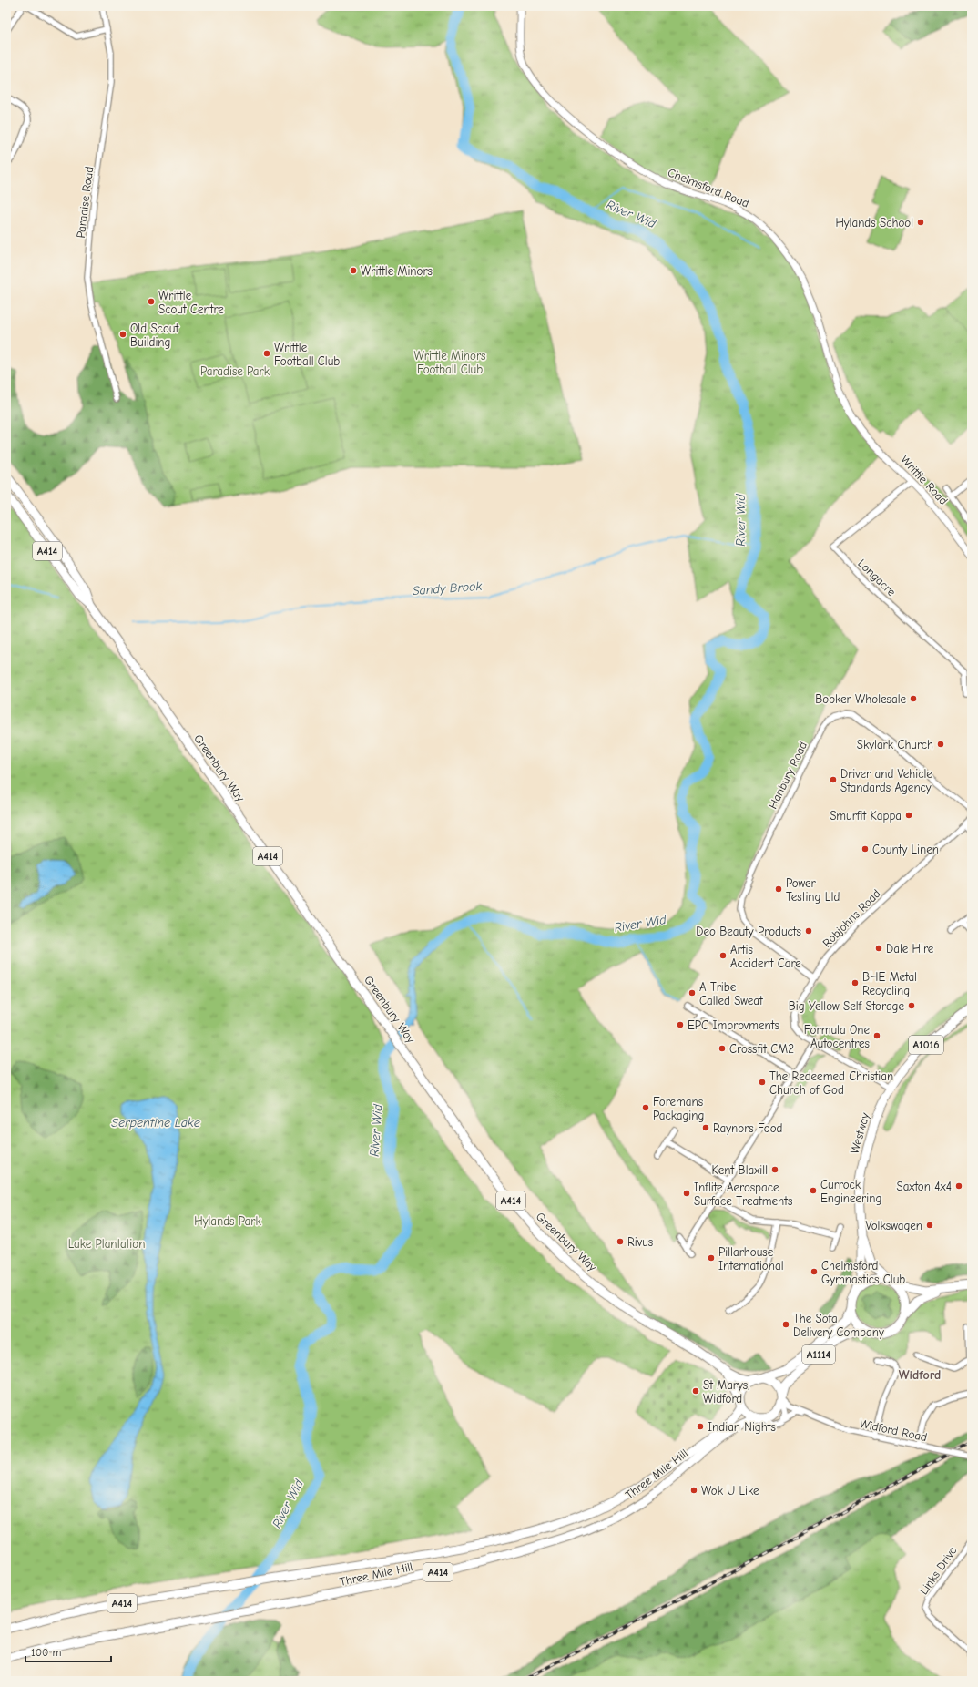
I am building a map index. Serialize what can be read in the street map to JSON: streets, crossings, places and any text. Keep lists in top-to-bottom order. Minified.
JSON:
{"streets":{"main road":["A414","Greenbury Way","A1016","Westway","A1114","Three Mile Hill"],"street":["Chelmsford Road","Paradise Road","Writtle Road","Longacre","Hanbury Road","Robjohns Road","Widford Road","Links Drive"]},"crossings":[["Chelmsford Road","Writtle Road"],["Writtle Road","Longacre"],["A414","Greenbury Way"],["A414","A1114"],["A414","Widford Road"],["A414","Three Mile Hill"],["Greenbury Way","A1114"],["Greenbury Way","Widford Road"],["Greenbury Way","Three Mile Hill"],["Hanbury Road","Robjohns Road"],["Robjohns Road","Westway"],["Westway","A1114"],["A1114","Widford Road"],["A1114","Three Mile Hill"],["Widford Road","Three Mile Hill"]],"districts":["Widford"],"water":["River Wid","Sandy Brook","Serpentine Lake"],"parks":["Writtle Minors Football Club","Paradise Park","Hylands Park","Lake Plantation"],"places":["Hylands School","Writtle Minors","Writtle Scout Centre","Old Scout Building","Writtle Football Club","Booker Wholesale","Skylark Church","Driver and Vehicle Standards Agency","Smurfit Kappa","County Linen","Power Testing Ltd","Deo Beauty Products","Dale Hire","Artis Accident Care","BHE Metal Recycling","A Tribe Called Sweat","Big Yellow Self Storage","EPC Improvments","Formula One Autocentres","Crossfit CM2","The Redeemed Christian Church of God","Foremans Packaging","Raynors Food","Kent Blaxill","Saxton 4x4","Currock Engineering","Inflite Aerospace Surface Treatments","Volkswagen","Rivus","Pillarhouse International","Chelmsford Gymnastics Club","The Sofa Delivery Company","St Marys, Widford","Indian Nights","Wok U Like"],"scale_bar":"100 m"}
